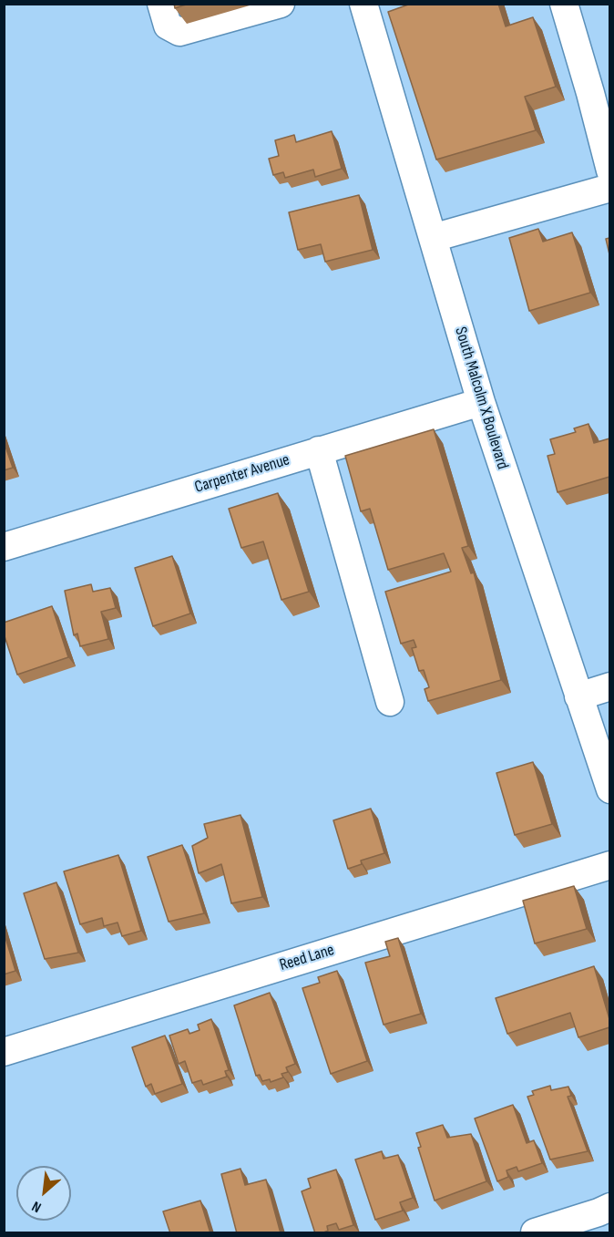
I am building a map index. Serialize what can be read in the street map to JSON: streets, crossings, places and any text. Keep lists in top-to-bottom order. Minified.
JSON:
{"streets":{"street":["South Malcolm X Boulevard","Carpenter Avenue","Reed Lane"]},"crossings":[["South Malcolm X Boulevard","Carpenter Avenue"]],"north":"bottom left"}
